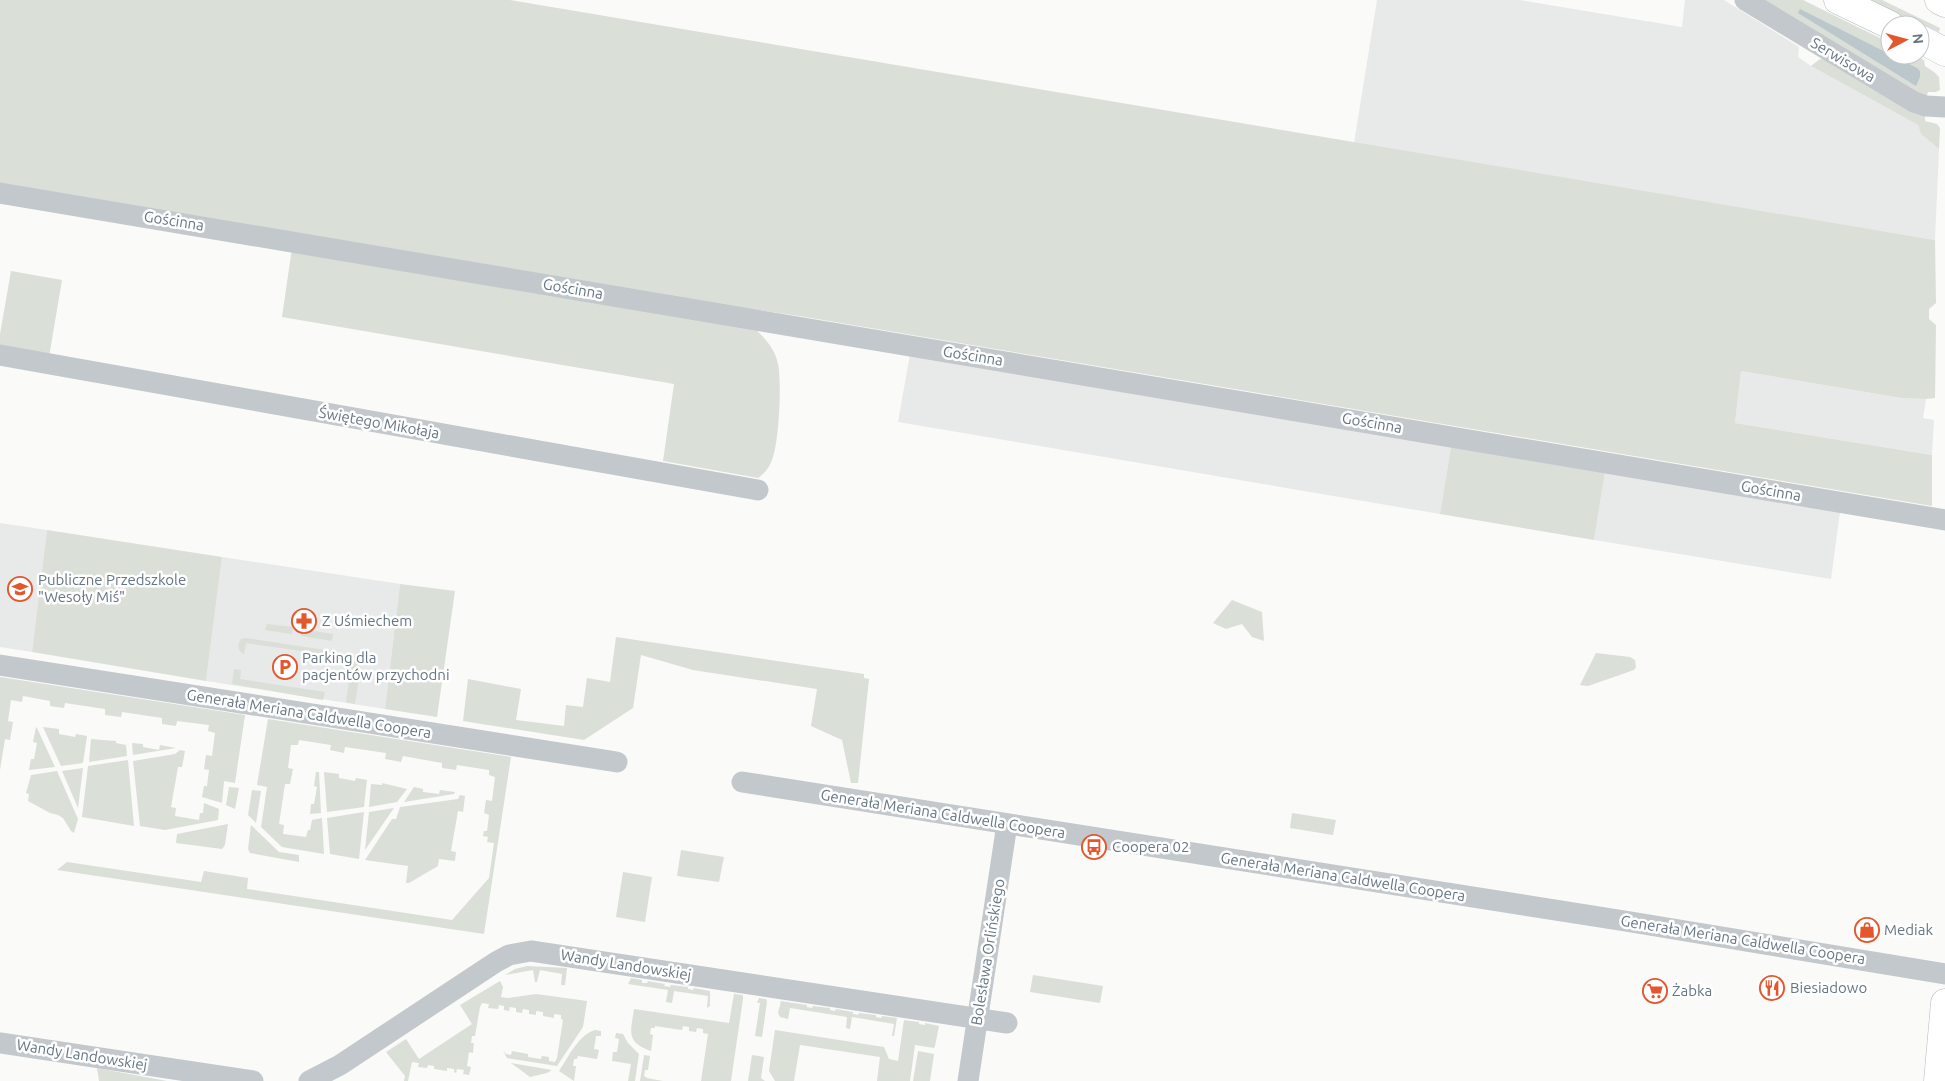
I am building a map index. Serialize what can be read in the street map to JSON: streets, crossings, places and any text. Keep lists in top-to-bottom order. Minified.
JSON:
{"streets":{"street":["Serwisowa","Gościnna","Świętego Mikołaja","Generała Meriana Caldwella Coopera","Bolesława Orlińskiego","Wandy Landowskiej"]},"crossings":[["Generała Meriana Caldwella Coopera","Bolesława Orlińskiego"],["Bolesława Orlińskiego","Wandy Landowskiej"]],"places":{"school or university":["Publiczne Przedszkole \"Wesoły Miś\""],"pharmacy":["Z Uśmiechem"],"parking":["Parking dla pacjentów przychodni"],"bus stop":["Coopera 02"],"shop":["Mediak"],"restaurant":["Biesiadowo"],"supermarket":["Żabka"]},"north":"right"}
